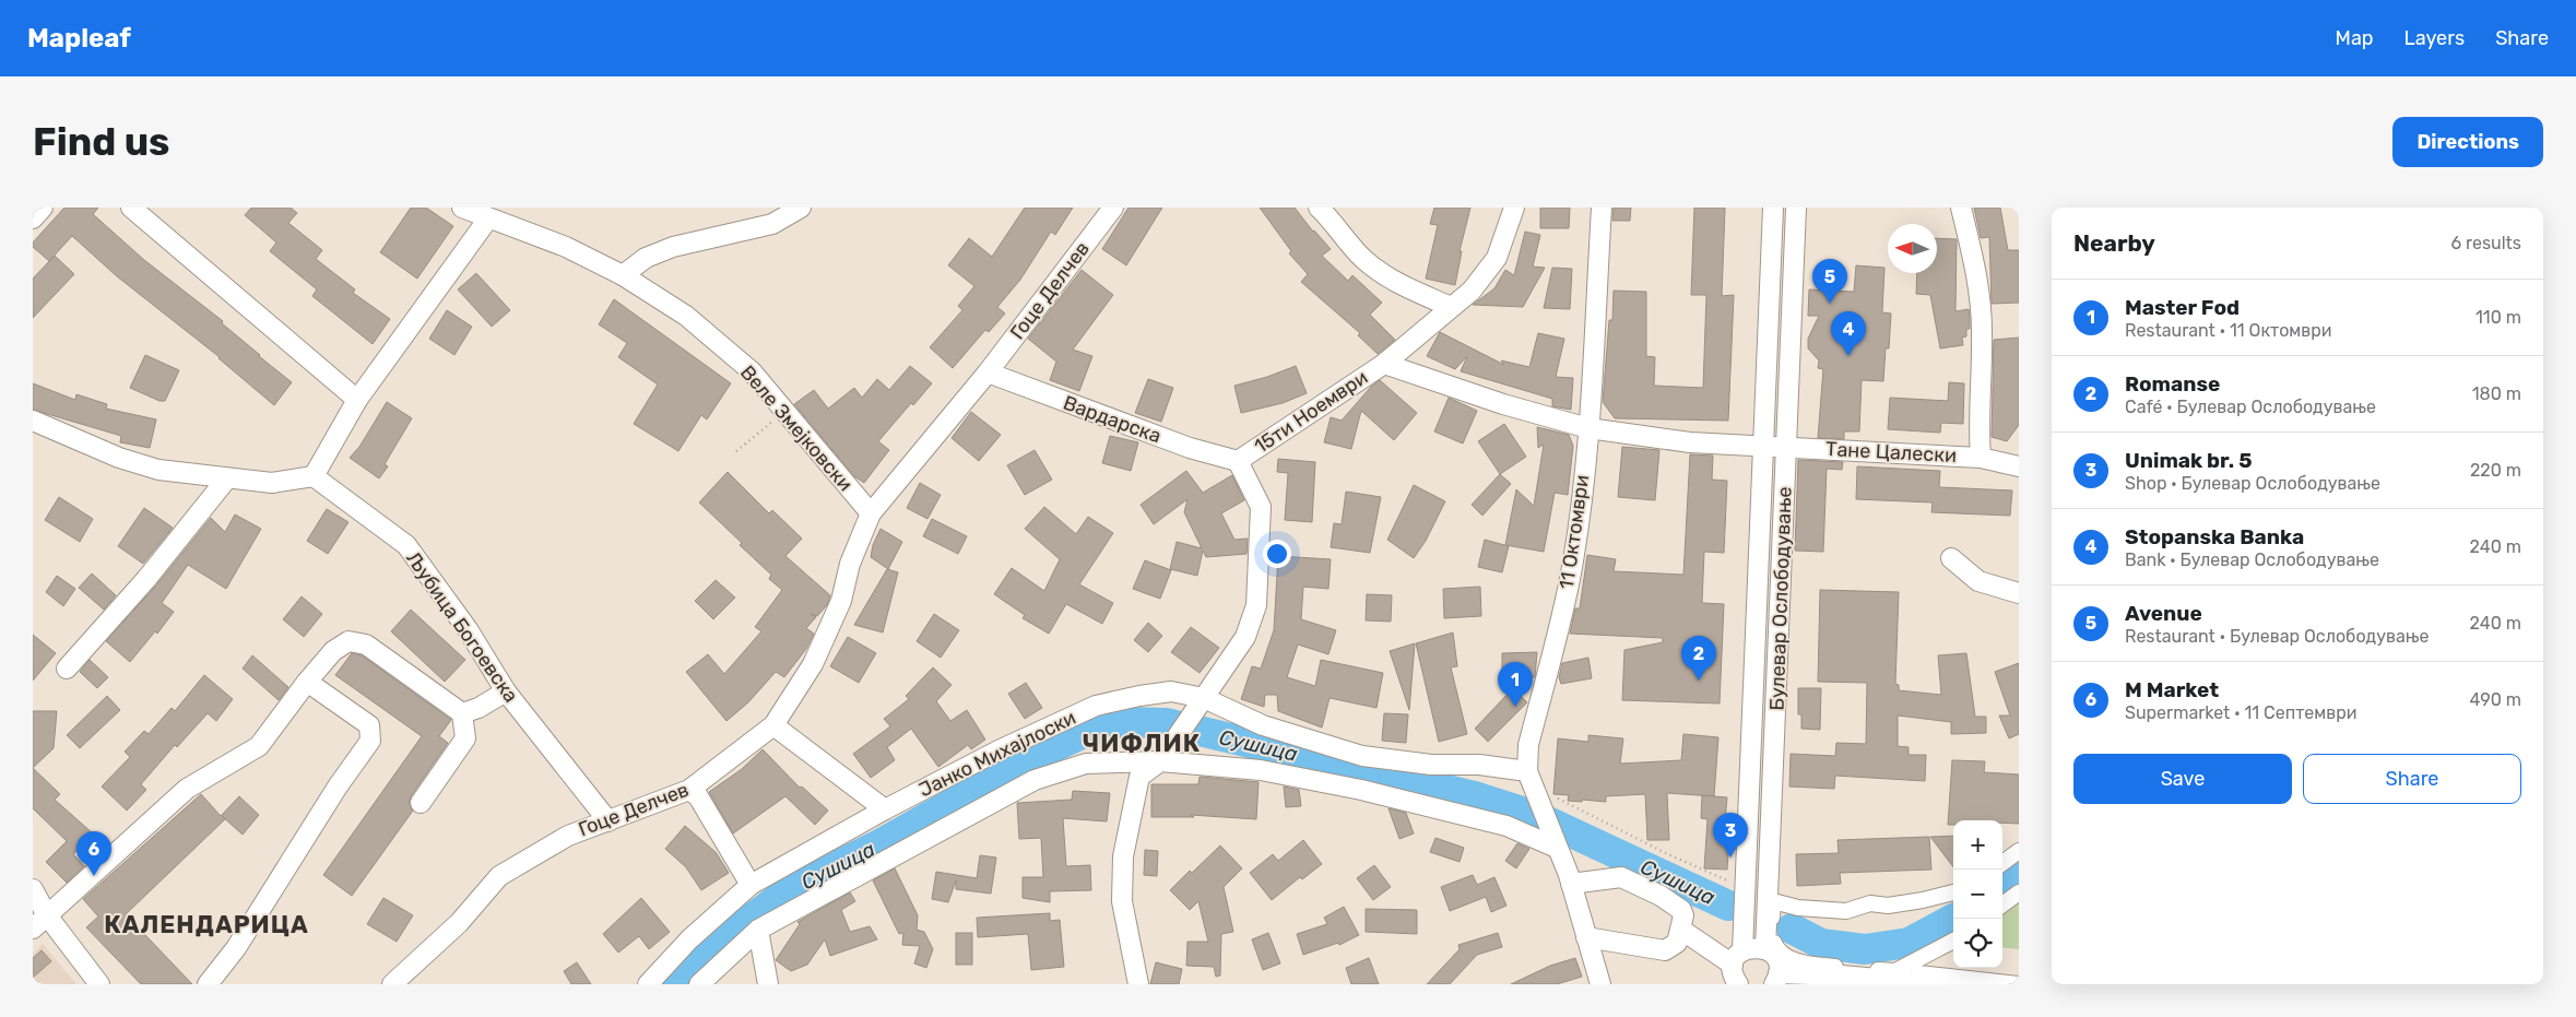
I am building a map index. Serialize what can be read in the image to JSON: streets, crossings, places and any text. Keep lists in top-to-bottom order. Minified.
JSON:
{"streets":{"street":["Гоце Делчев","15ти Ноември","Вардарска","Веле Змејковски","Тане Цалески","11 Октомври","Булевар Ослободување","Љубица Богоевска","Јанко Михајлоски"]},"crossings":[["Гоце Делчев","Вардарска"],["Гоце Делчев","Веле Змејковски"],["Гоце Делчев","Љубица Богоевска"],["15ти Ноември","Вардарска"],["15ти Ноември","Тане Цалески"],["Тане Цалески","11 Октомври"],["Тане Цалески","Булевар Ослободување"],["11 Октомври","Јанко Михајлоски"]],"districts":["ЧИФЛИК","КАЛЕНДАРИЦА"],"water":["Сушица"],"north":"left","page":{"header":"Mapleaf","nav":["Map","Layers","Share"],"buttons":["Directions",["Save","Share"]],"title":"Find us","heading":["Nearby","6 results"],"pins":["5","4","2","1","3","6"],"list":[{"mark":"1","name":"Master Fod","note":"Restaurant · 11 Октомври","value":"110 m"},{"mark":"2","name":"Romanse","note":"Café · Булевар Ослободување","value":"180 m"},{"mark":"3","name":"Unimak br. 5","note":"Shop · Булевар Ослободување","value":"220 m"},{"mark":"4","name":"Stopanska Banka","note":"Bank · Булевар Ослободување","value":"240 m"},{"mark":"5","name":"Avenue","note":"Restaurant · Булевар Ослободување","value":"240 m"},{"mark":"6","name":"M Market","note":"Supermarket · 11 Септември","value":"490 m"}],"map_buttons":["+","−"]}}
